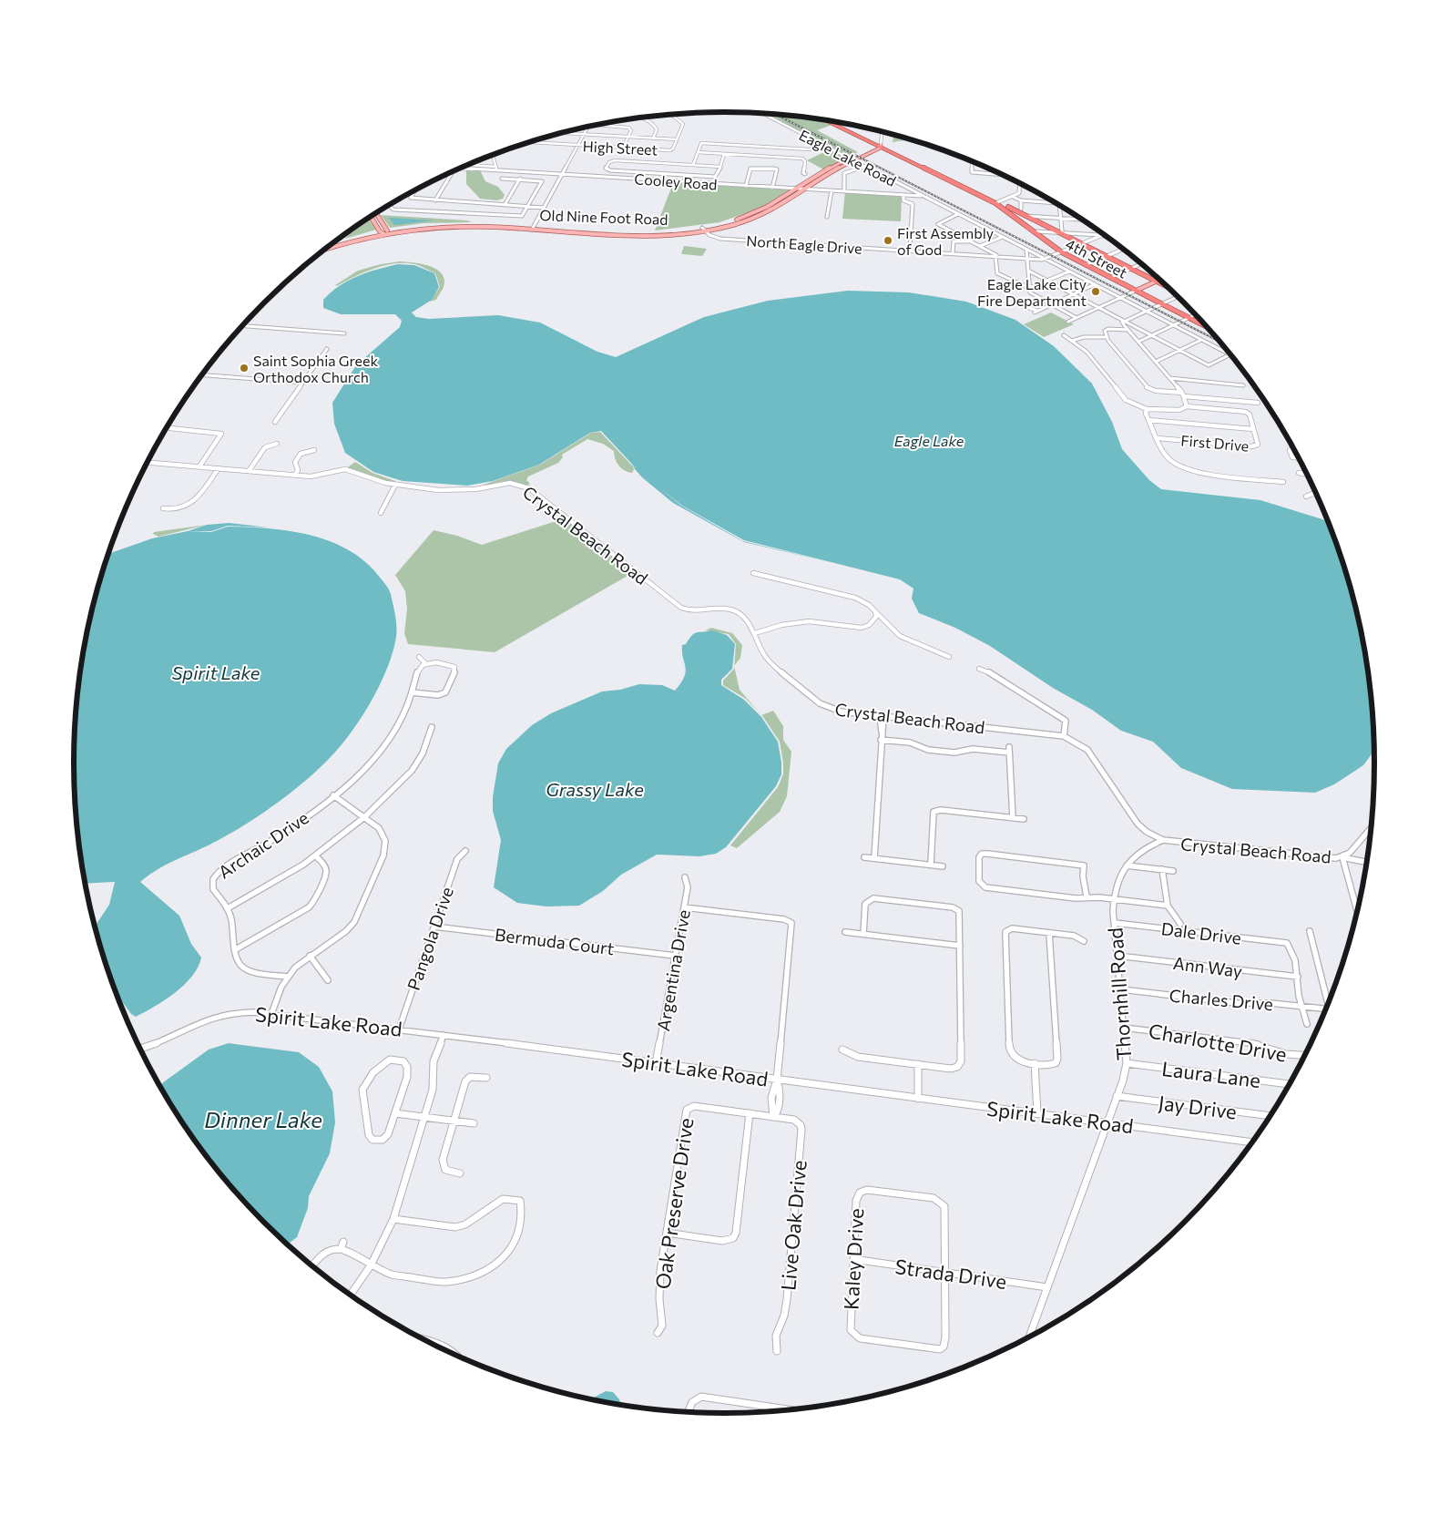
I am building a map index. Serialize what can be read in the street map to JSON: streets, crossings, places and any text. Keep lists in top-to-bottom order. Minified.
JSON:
{"streets":{"highway":["4th Street"],"main road":["Old Nine Foot Road"],"street":["High Street","Eagle Lake Road","Cooley Road","North Eagle Drive","First Drive","Crystal Beach Road","Archaic Drive","Dale Drive","Pangola Drive","Bermuda Court","Ann Way","Argentina Drive","Thornhill Road","Charles Drive","Spirit Lake Road","Charlotte Drive","Laura Lane","Jay Drive","Oak Preserve Drive","Live Oak Drive","Kaley Drive","Strada Drive"]},"crossings":[["Eagle Lake Road","Cooley Road"],["Eagle Lake Road","Old Nine Foot Road"],["Eagle Lake Road","North Eagle Drive"],["Cooley Road","Old Nine Foot Road"],["Old Nine Foot Road","North Eagle Drive"],["Crystal Beach Road","Thornhill Road"],["Dale Drive","Ann Way"],["Dale Drive","Thornhill Road"],["Pangola Drive","Bermuda Court"],["Pangola Drive","Spirit Lake Road"],["Bermuda Court","Argentina Drive"],["Ann Way","Thornhill Road"],["Argentina Drive","Spirit Lake Road"],["Thornhill Road","Charles Drive"],["Thornhill Road","Spirit Lake Road"],["Thornhill Road","Charlotte Drive"],["Thornhill Road","Laura Lane"],["Thornhill Road","Jay Drive"],["Thornhill Road","Strada Drive"],["Oak Preserve Drive","Live Oak Drive"],["Kaley Drive","Strada Drive"]],"water":["Eagle Lake","Spirit Lake","Grassy Lake","Dinner Lake"],"places":["First Assembly of God","Eagle Lake City Fire Department","Saint Sophia Greek Orthodox Church"]}
